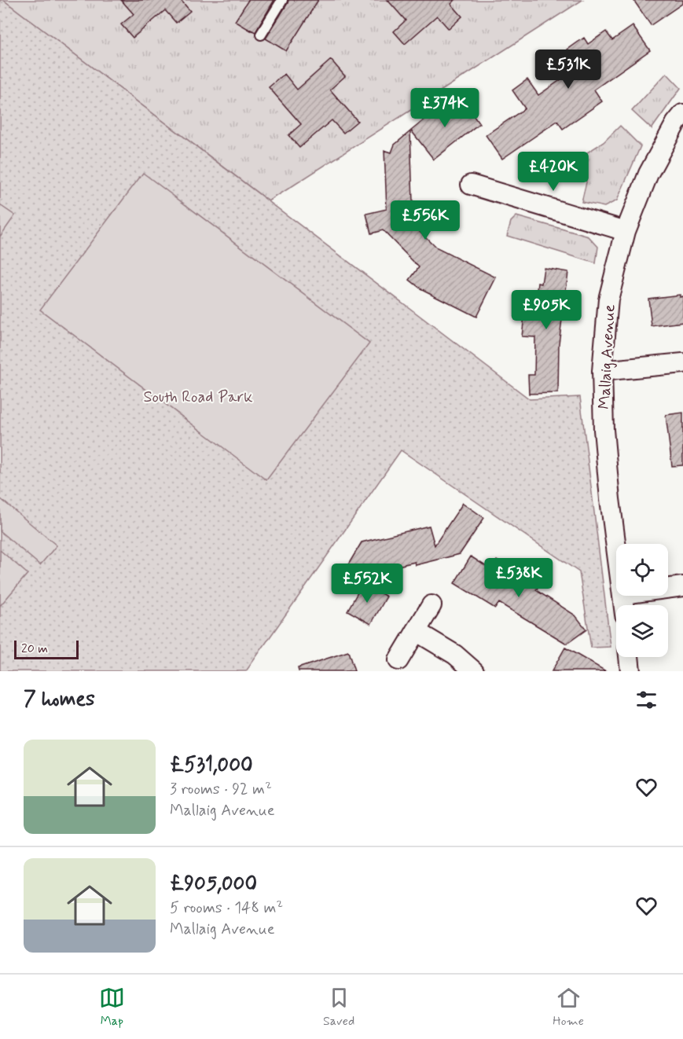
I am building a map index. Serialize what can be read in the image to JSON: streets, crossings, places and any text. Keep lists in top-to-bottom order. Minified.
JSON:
{"streets":{"street":["Mallaig Avenue"]},"parks":["South Road Park"],"scale_bar":"20 m","page":{"price":["£531K","£374K","£420K","£556K","£905K","£538K","£552K"],"scale":"20 m","heading":"7 homes","list":[{"name":"£531,000","note":"3 rooms · 92 m² · Mallaig Avenue"},{"name":"£905,000","note":"5 rooms · 148 m² · Mallaig Avenue"}],"tabs":["Map","Saved","Home"]}}
